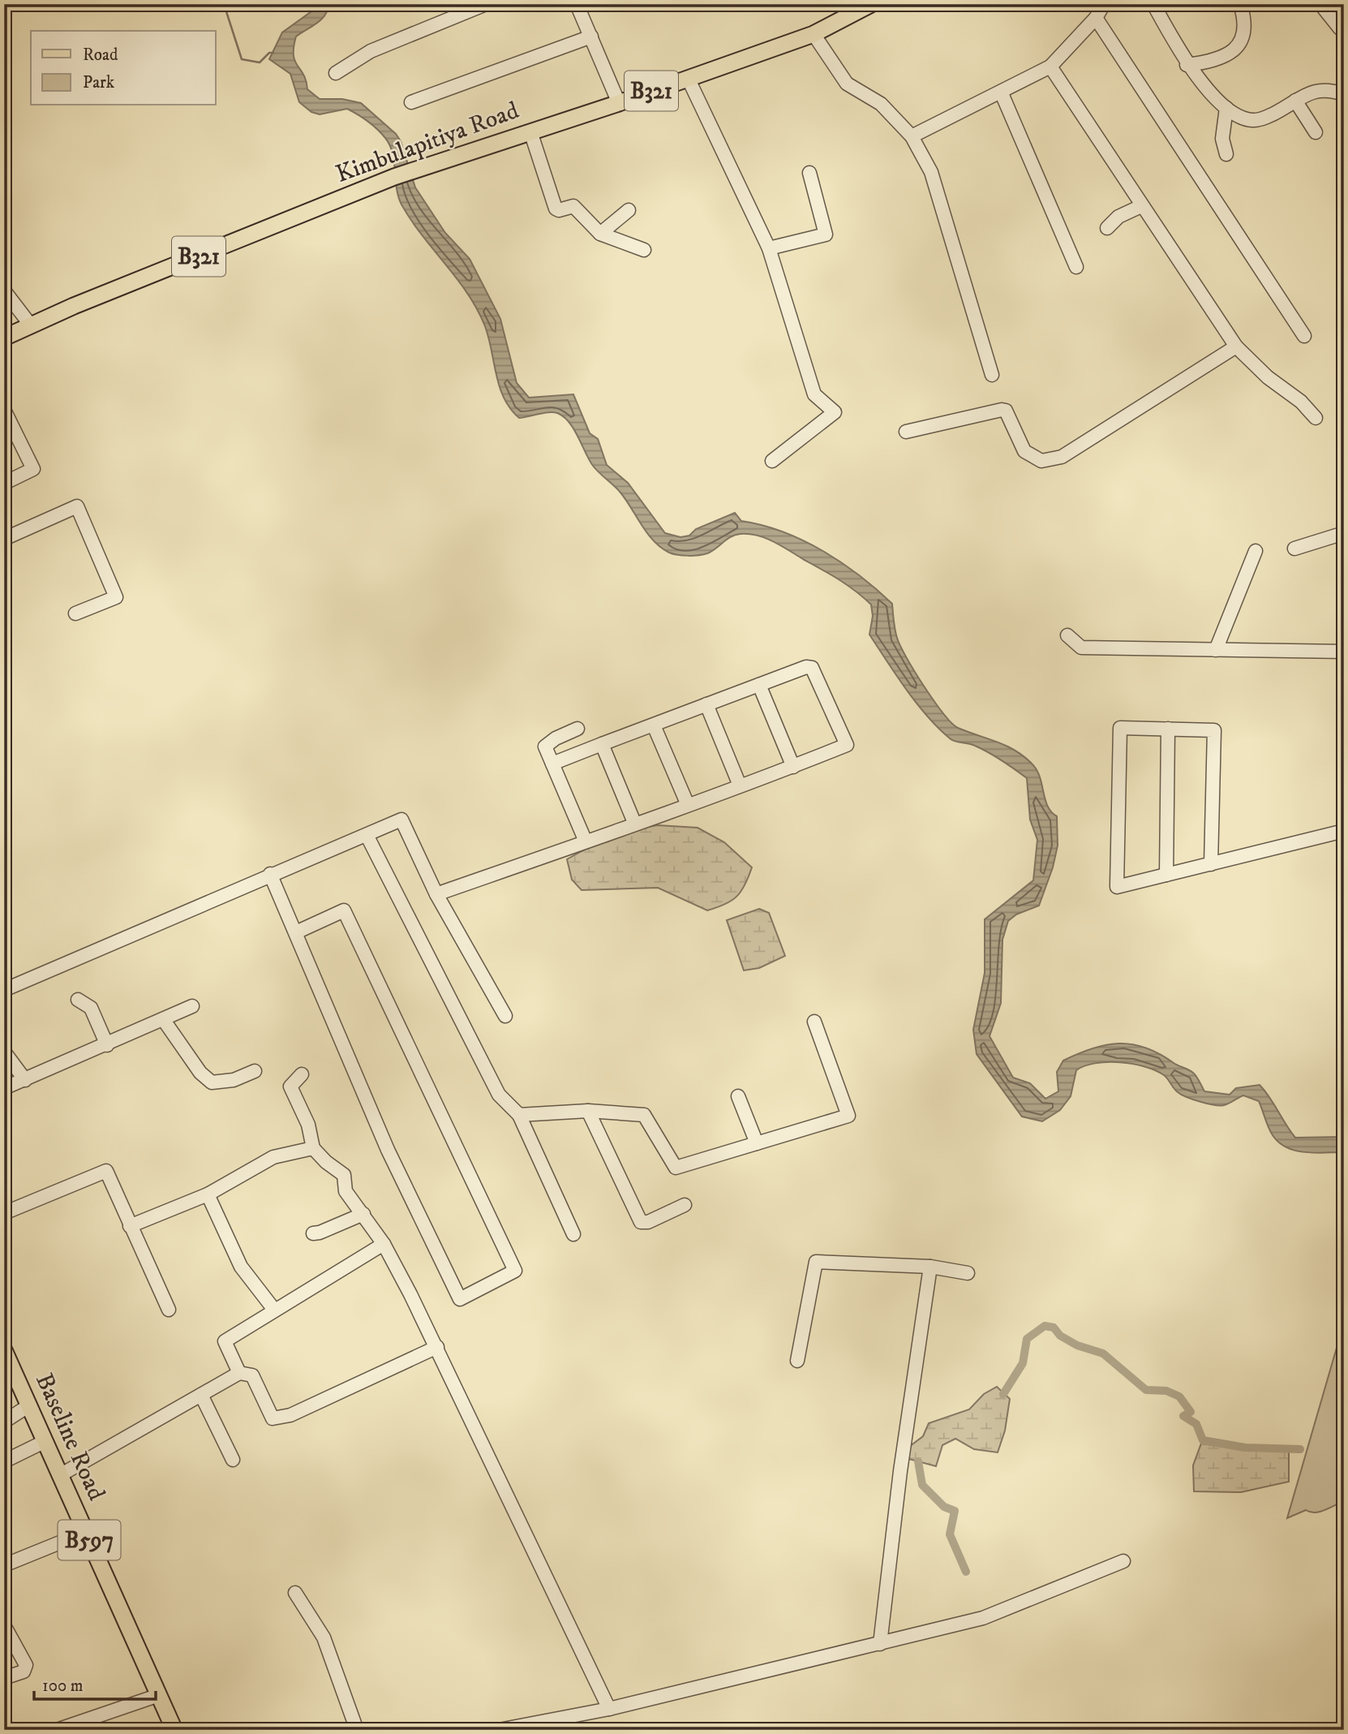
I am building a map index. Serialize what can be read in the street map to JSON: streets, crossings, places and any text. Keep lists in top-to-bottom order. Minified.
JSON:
{"streets":{"main road":["B321","Kimbulapitiya Road","Baseline Road","B597"]},"legend":["Road","Park"],"scale_bar":"100 m"}
